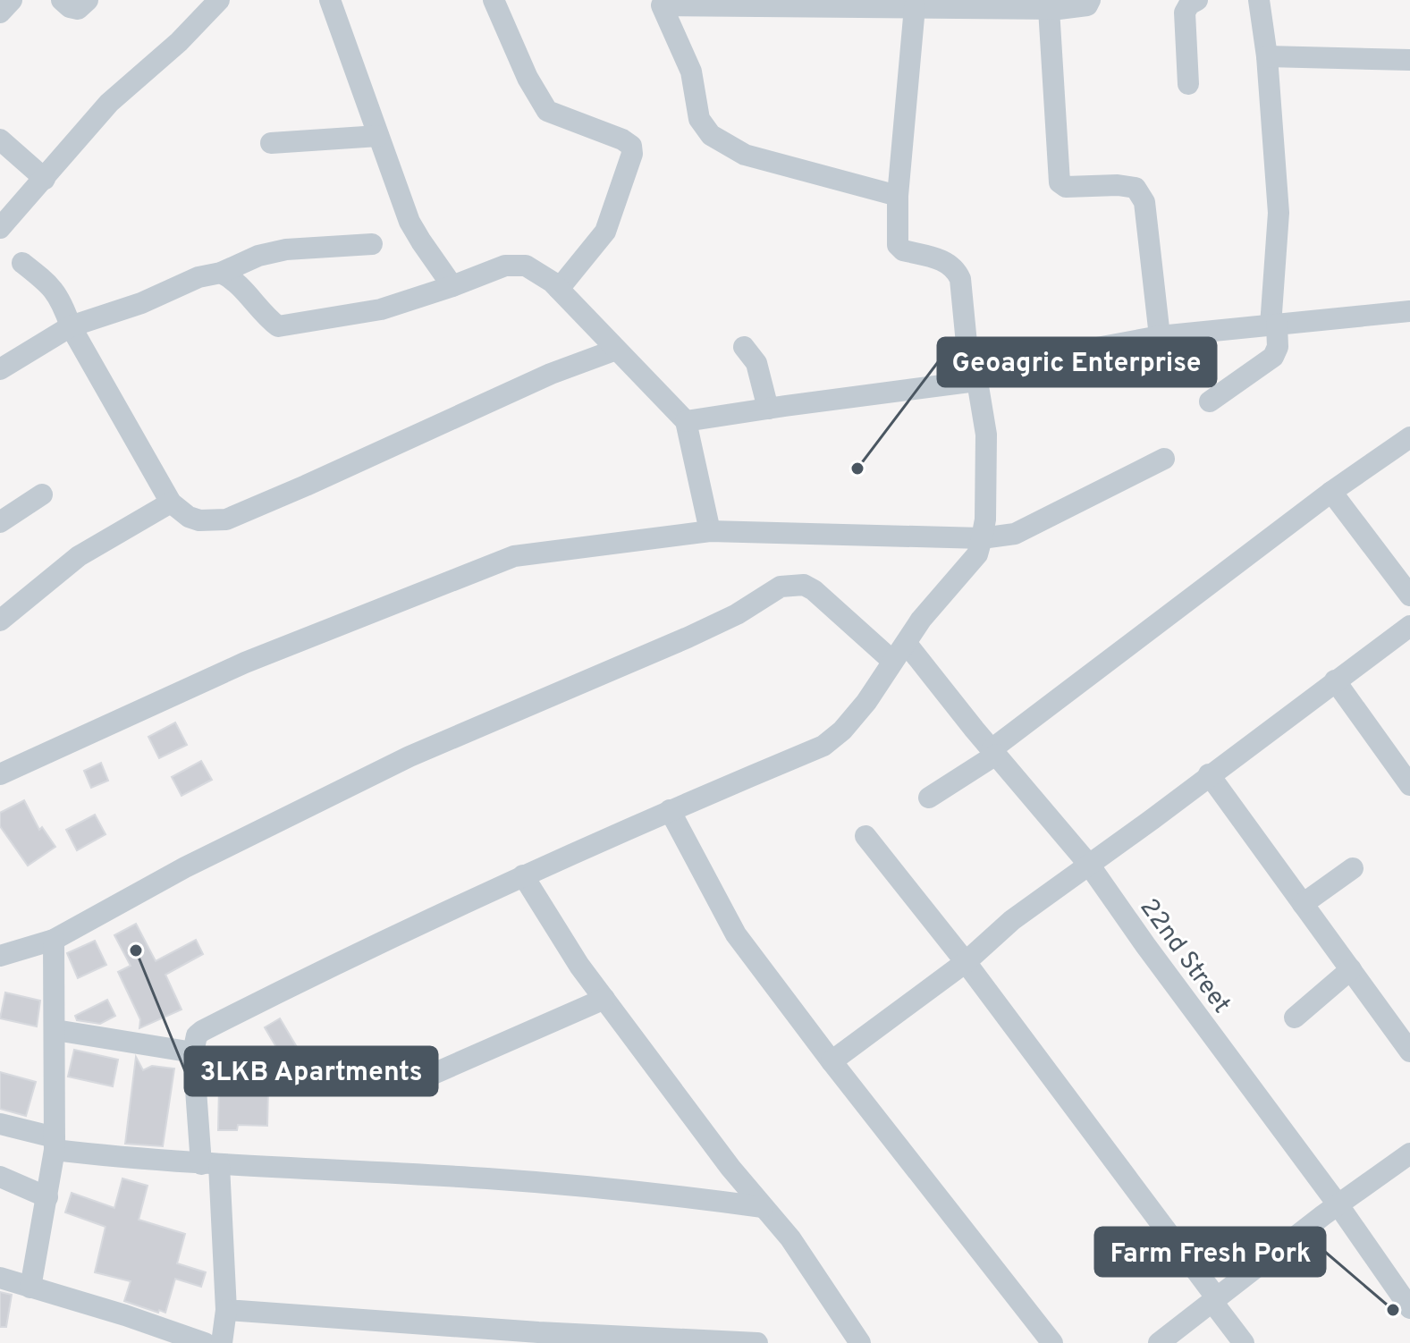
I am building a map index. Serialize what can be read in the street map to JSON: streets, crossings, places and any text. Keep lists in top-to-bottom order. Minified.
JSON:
{"streets":{"street":["22nd Street"]},"places":["Geoagric Enterprise","3LKB Apartments","Farm Fresh Pork"]}
